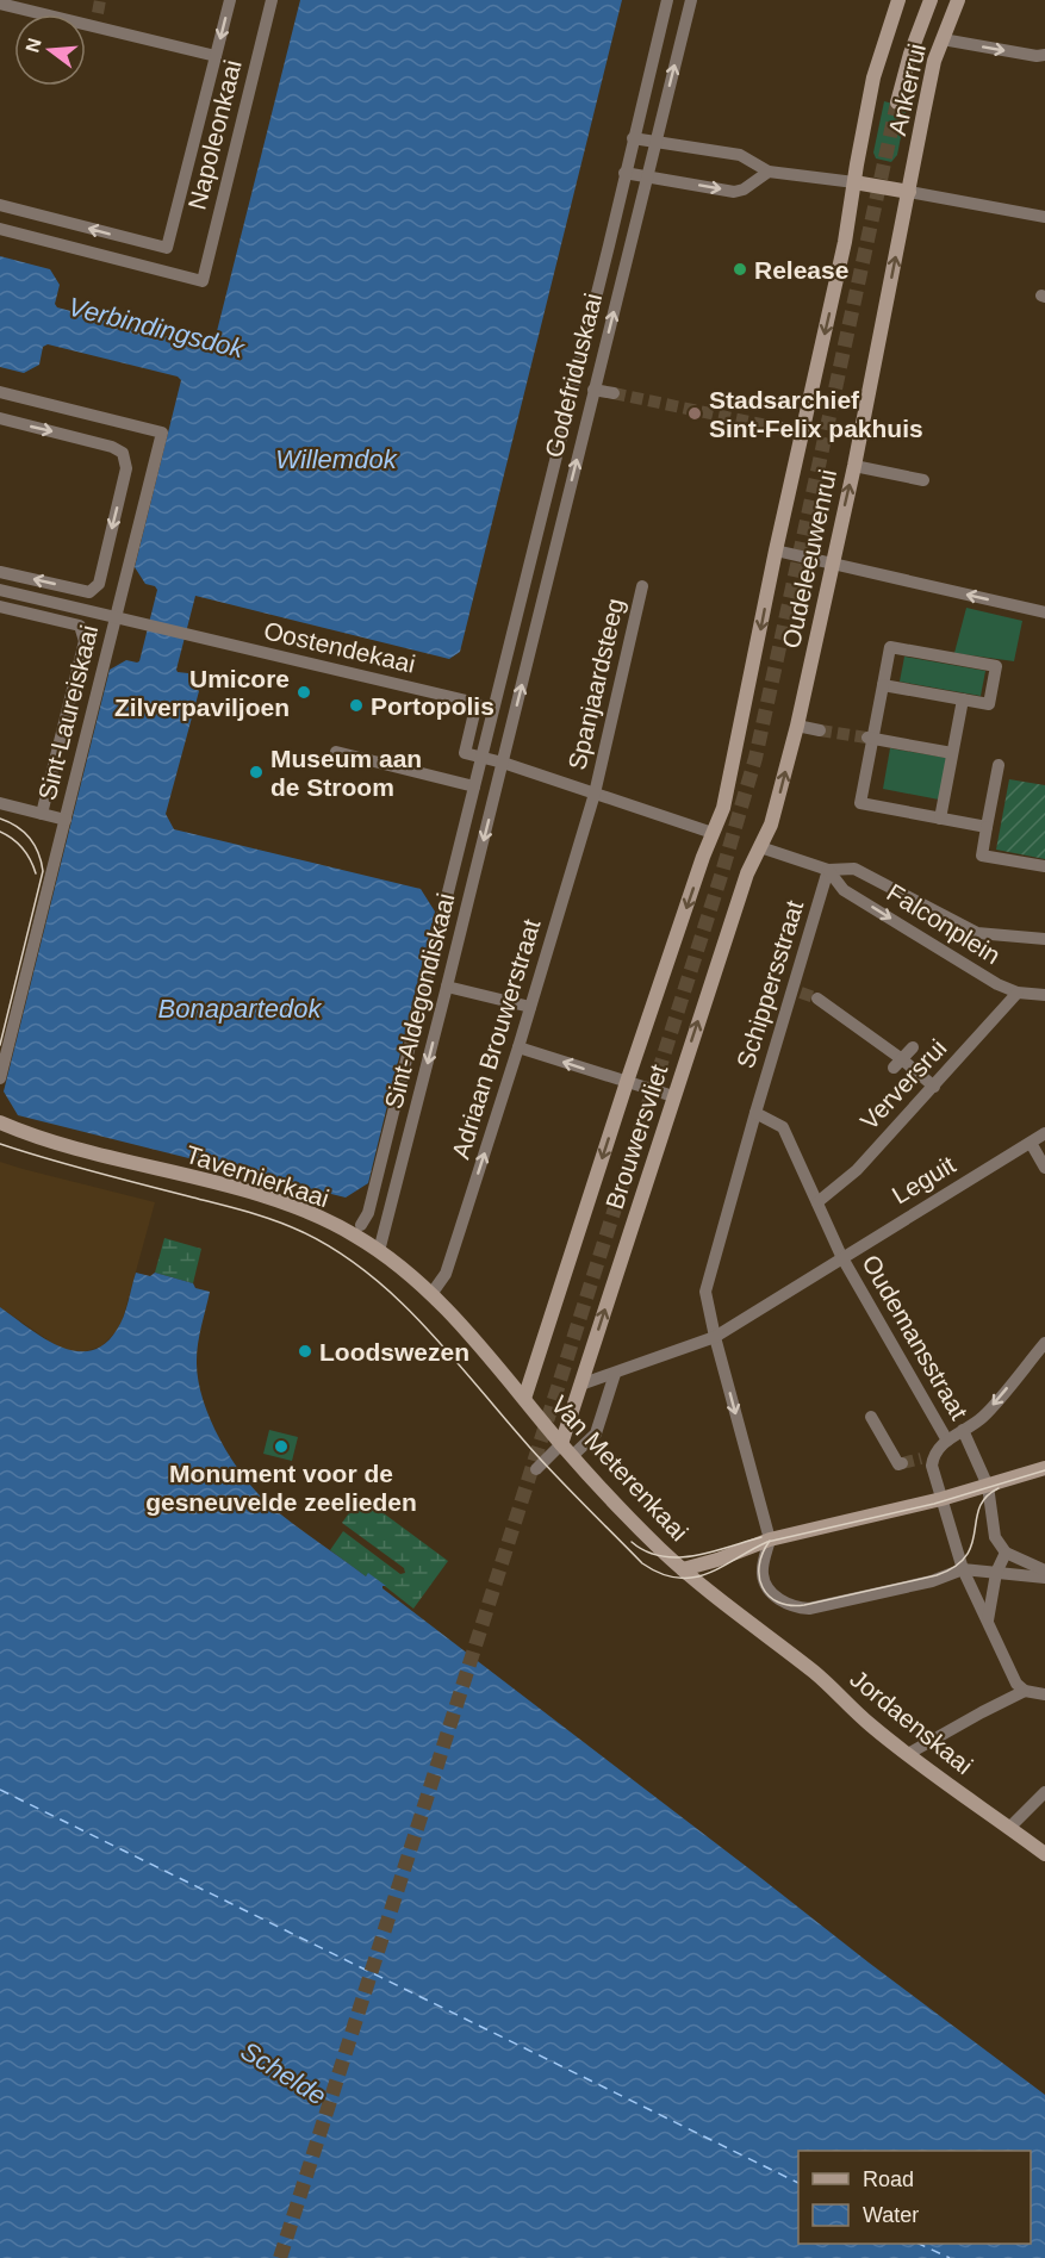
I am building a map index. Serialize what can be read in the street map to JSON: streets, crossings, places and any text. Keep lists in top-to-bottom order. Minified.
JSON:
{"streets":{"street":["Ankerrui","Napoleonkaai","Godefriduskaai","Oudeleeuwenrui","Oostendekaai","Spanjaardsteeg","Sint-Laureiskaai","Falconplein","Schippersstraat","Sint-Aldegondiskaai","Adriaan Brouwerstraat","Verversrui","Brouwersvliet","Tavernierkaai","Leguit","Oudemansstraat","Van Meterenkaai","Jordaenskaai"]},"crossings":[["Ankerrui","Oudeleeuwenrui"],["Godefriduskaai","Oostendekaai"],["Godefriduskaai","Sint-Aldegondiskaai"],["Oudeleeuwenrui","Falconplein"],["Oudeleeuwenrui","Brouwersvliet"],["Oostendekaai","Sint-Laureiskaai"],["Oostendekaai","Sint-Aldegondiskaai"],["Spanjaardsteeg","Adriaan Brouwerstraat"],["Falconplein","Schippersstraat"],["Falconplein","Verversrui"],["Falconplein","Brouwersvliet"],["Schippersstraat","Leguit"],["Schippersstraat","Oudemansstraat"],["Sint-Aldegondiskaai","Tavernierkaai"],["Adriaan Brouwerstraat","Tavernierkaai"],["Verversrui","Oudemansstraat"],["Brouwersvliet","Tavernierkaai"],["Brouwersvliet","Leguit"],["Brouwersvliet","Van Meterenkaai"],["Tavernierkaai","Van Meterenkaai"],["Leguit","Oudemansstraat"],["Van Meterenkaai","Jordaenskaai"]],"one_way":["Adriaan Brouwerstraat"],"water":["Verbindingsdok","Willemdok","Bonapartedok","Schelde"],"places":["Release","Stadsarchief Sint-Felix pakhuis","Umicore Zilverpaviljoen","Portopolis","Museum aan de Stroom","Loodswezen","Monument voor de gesneuvelde zeelieden"],"legend":["Road","Water"],"north":"left"}
